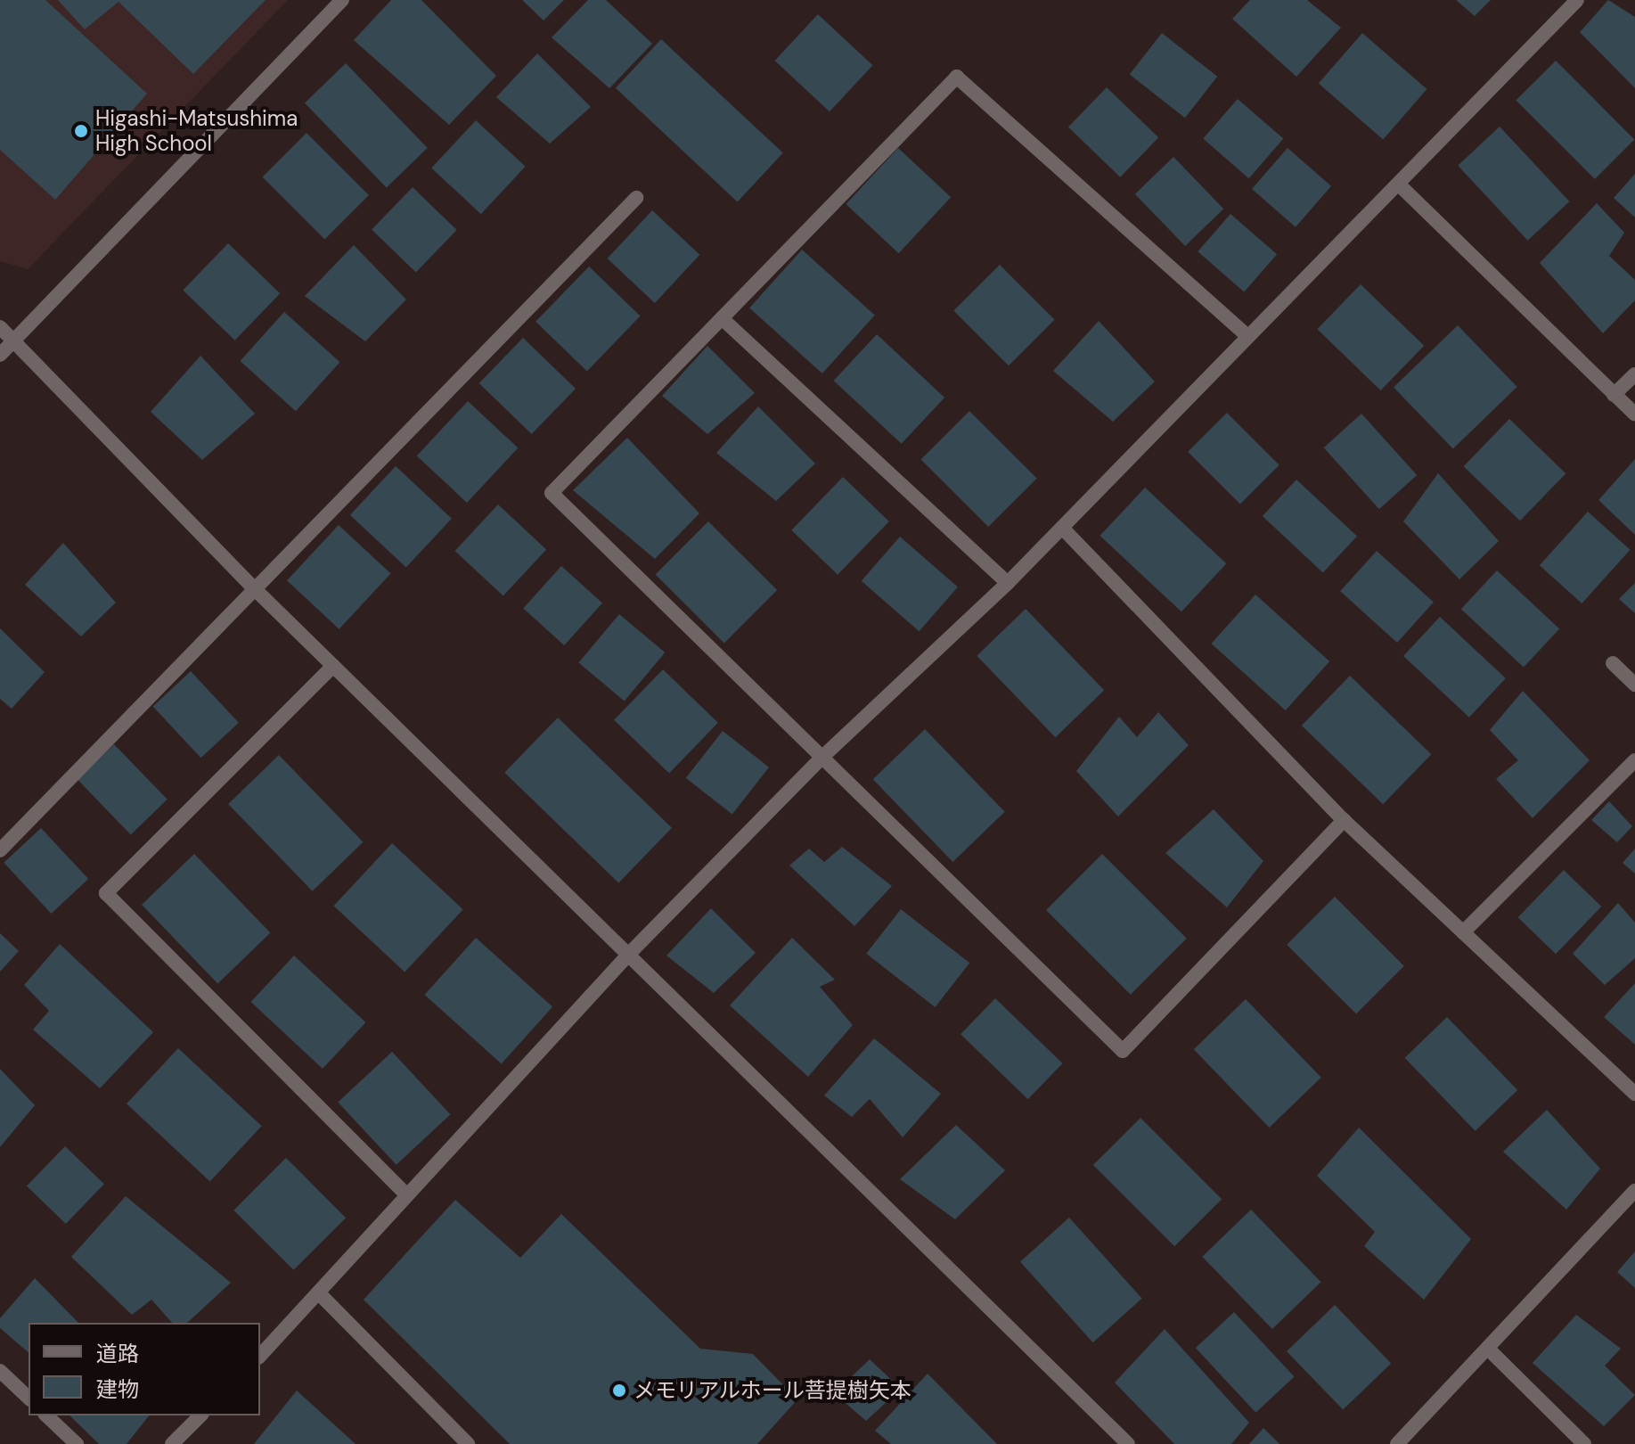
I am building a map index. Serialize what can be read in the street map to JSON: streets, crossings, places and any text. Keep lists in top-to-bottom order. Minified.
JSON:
{"places":["Higashi-Matsushima High School","メモリアルホール菩提樹矢本"],"legend":["道路","建物"]}
